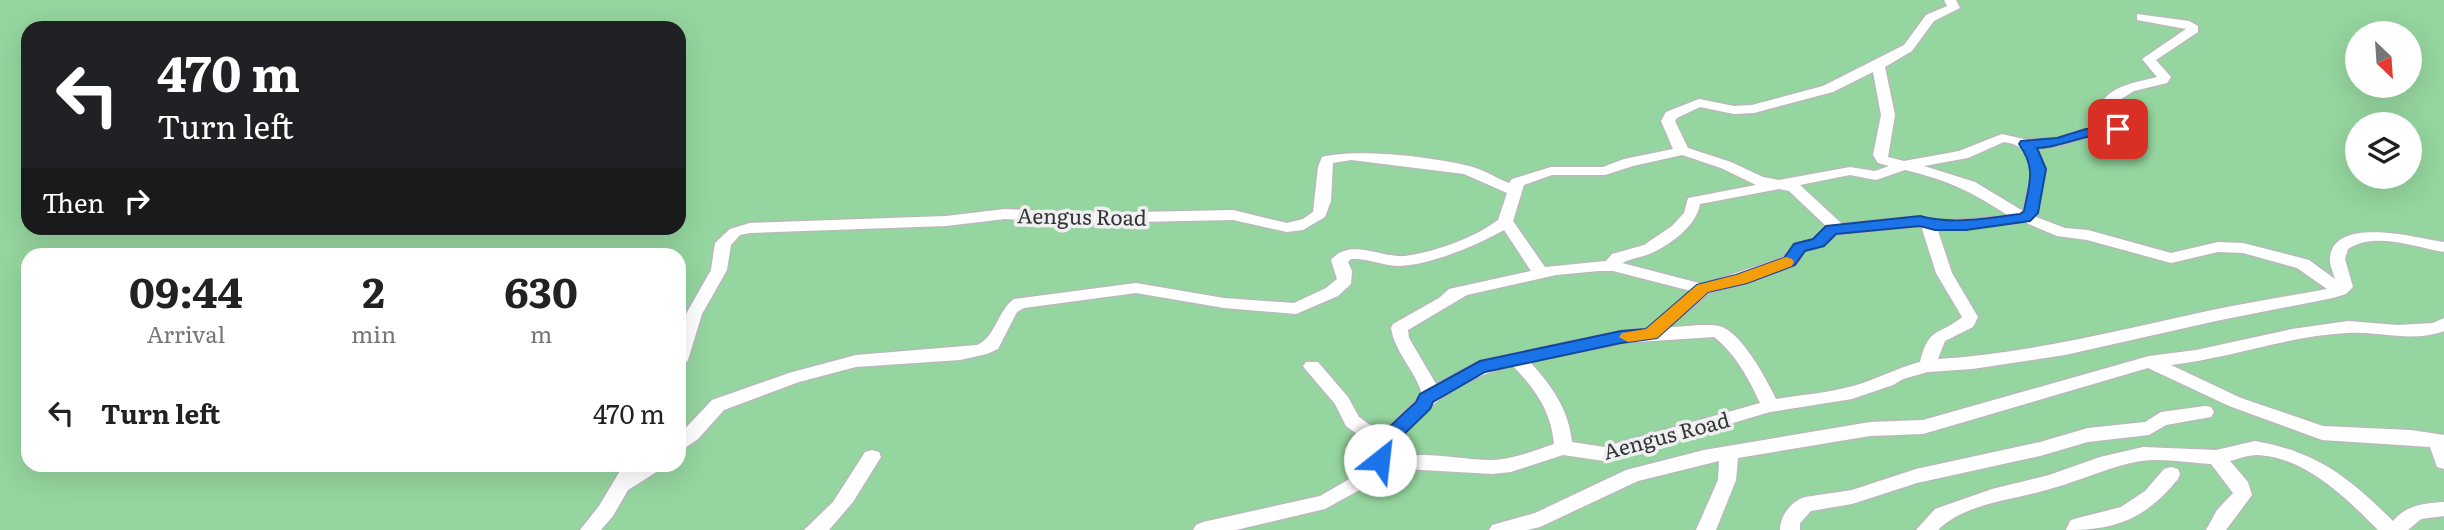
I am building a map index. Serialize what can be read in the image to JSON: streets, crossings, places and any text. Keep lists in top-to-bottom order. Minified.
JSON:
{"streets":{"street":["Aengus Road"]},"north":"bottom right","page":{"turn":["470 m","Turn left"],"then":"Then","eta":["09:44","Arrival","2","min","630","m"],"list":[{"name":"Turn left","value":"470 m"}]}}
